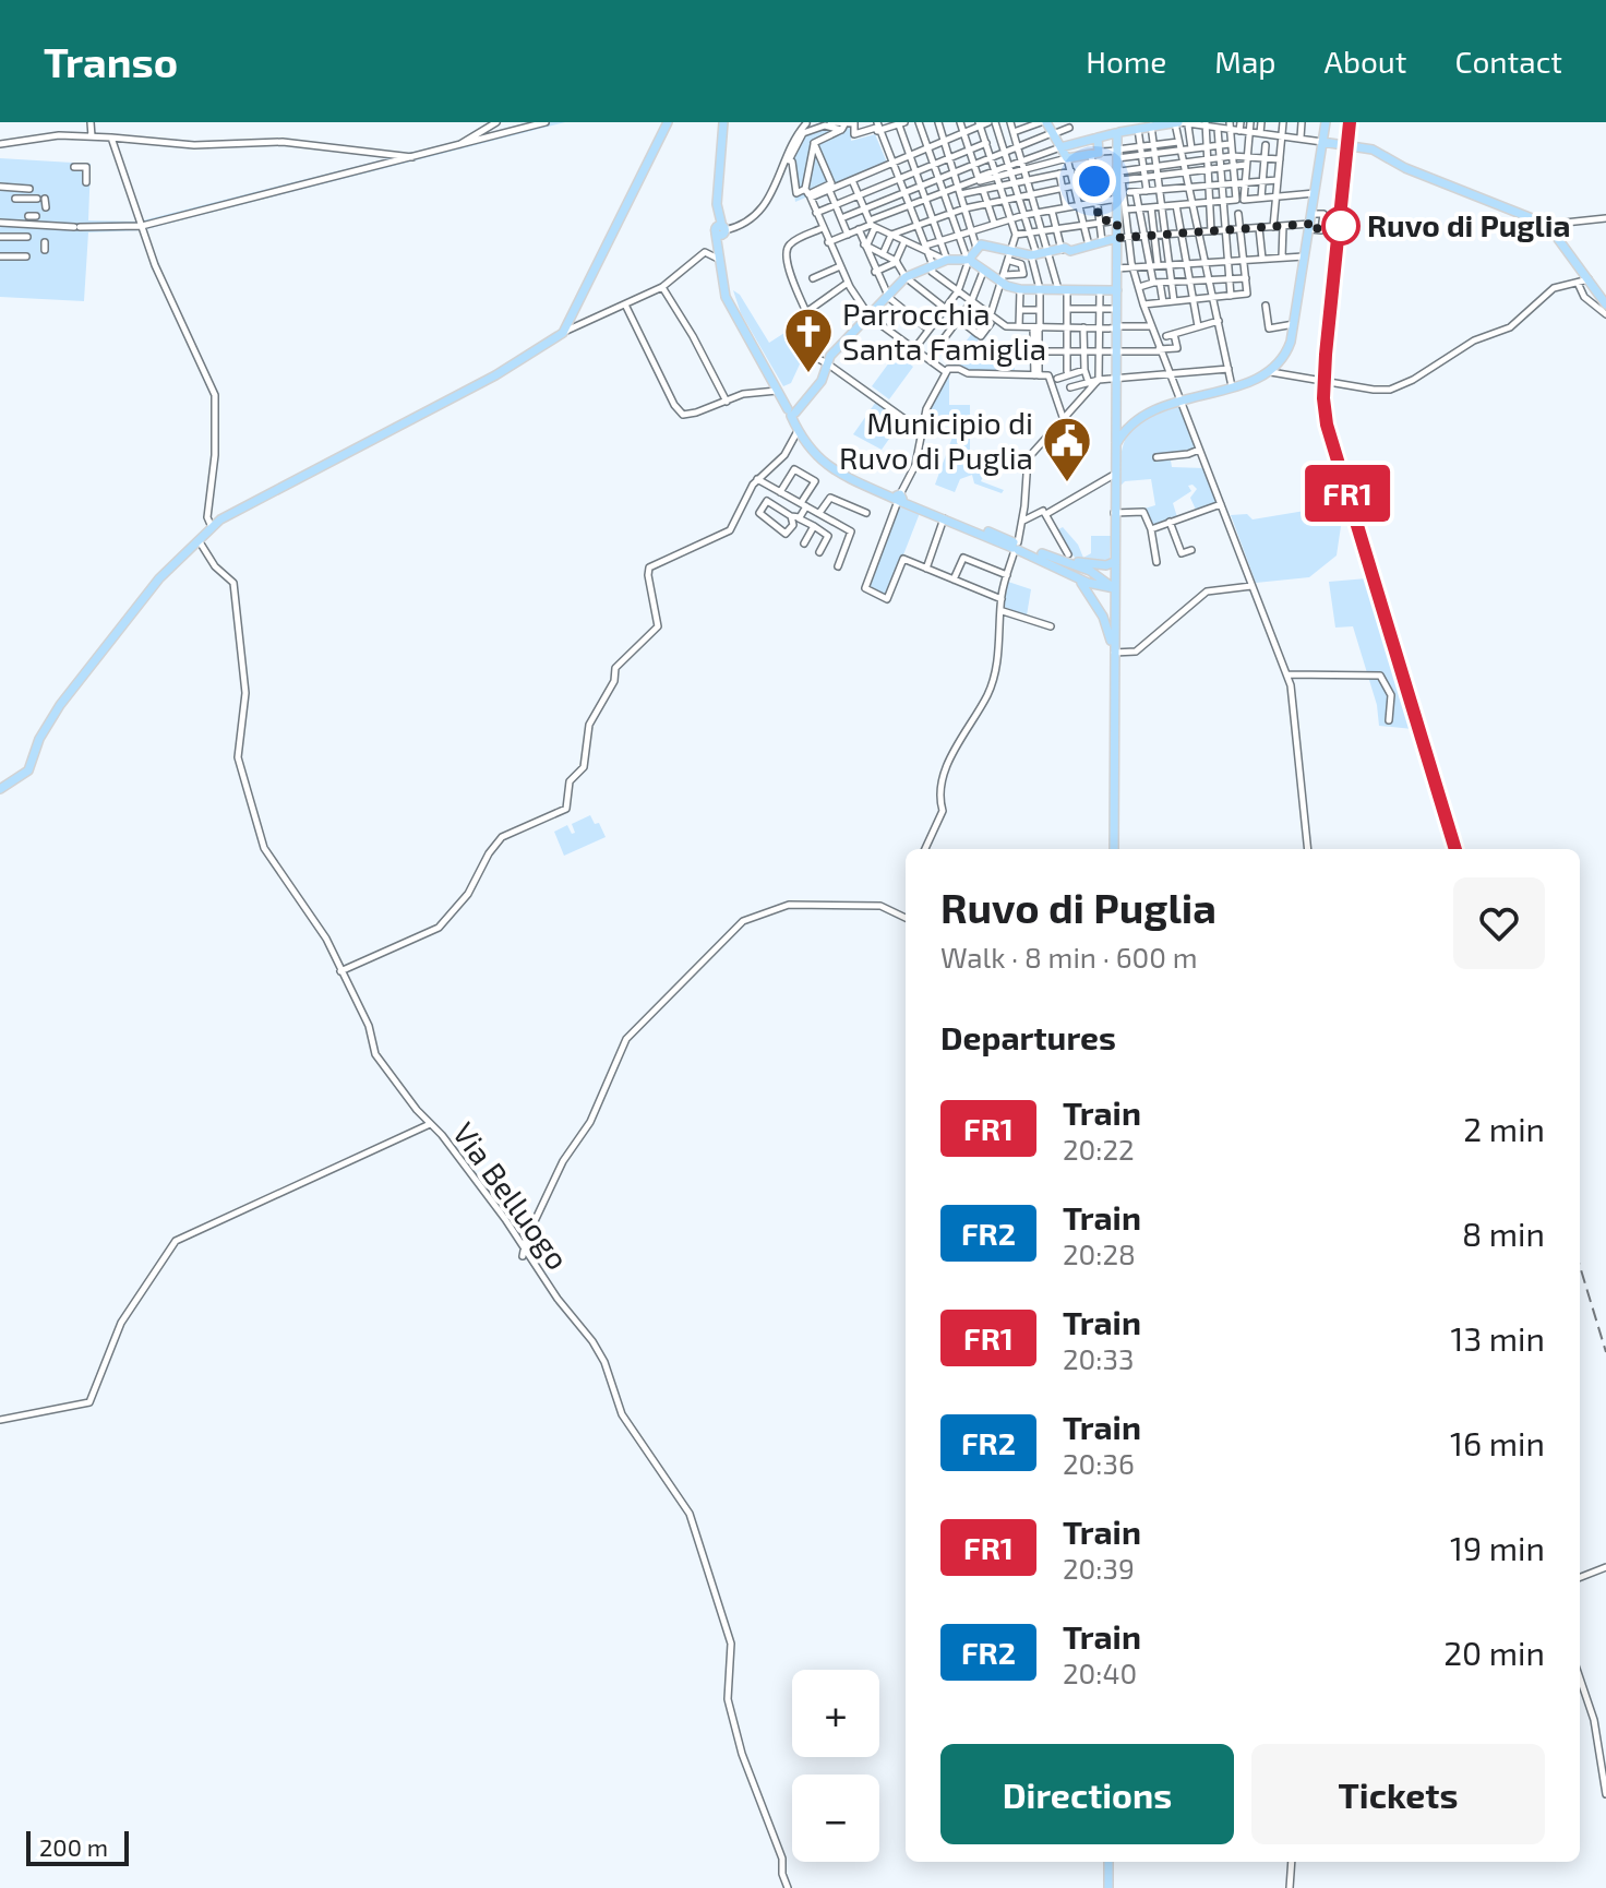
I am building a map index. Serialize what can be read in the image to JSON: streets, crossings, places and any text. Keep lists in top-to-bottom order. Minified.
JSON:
{"streets":{"street":["Via Belluogo"]},"places":{"other":["Ruvo di Puglia"],"church":["Parrocchia Santa Famiglia"],"public building":["Municipio di Ruvo di Puglia"]},"scale_bar":"200 m","page":{"header":"Transo","nav":["Home","Map","About","Contact"],"on_map":"FR1","heading":[["Ruvo di Puglia","Walk · 8 min · 600 m"],"Departures"],"list":[{"mark":"FR1","name":"Train","note":"20:22","value":"2 min"},{"mark":"FR2","name":"Train","note":"20:28","value":"8 min"},{"mark":"FR1","name":"Train","note":"20:33","value":"13 min"},{"mark":"FR2","name":"Train","note":"20:36","value":"16 min"},{"mark":"FR1","name":"Train","note":"20:39","value":"19 min"},{"mark":"FR2","name":"Train","note":"20:40","value":"20 min"}],"map_buttons":["+","−"],"buttons":["Directions","Tickets"],"scale":"200 m"}}
